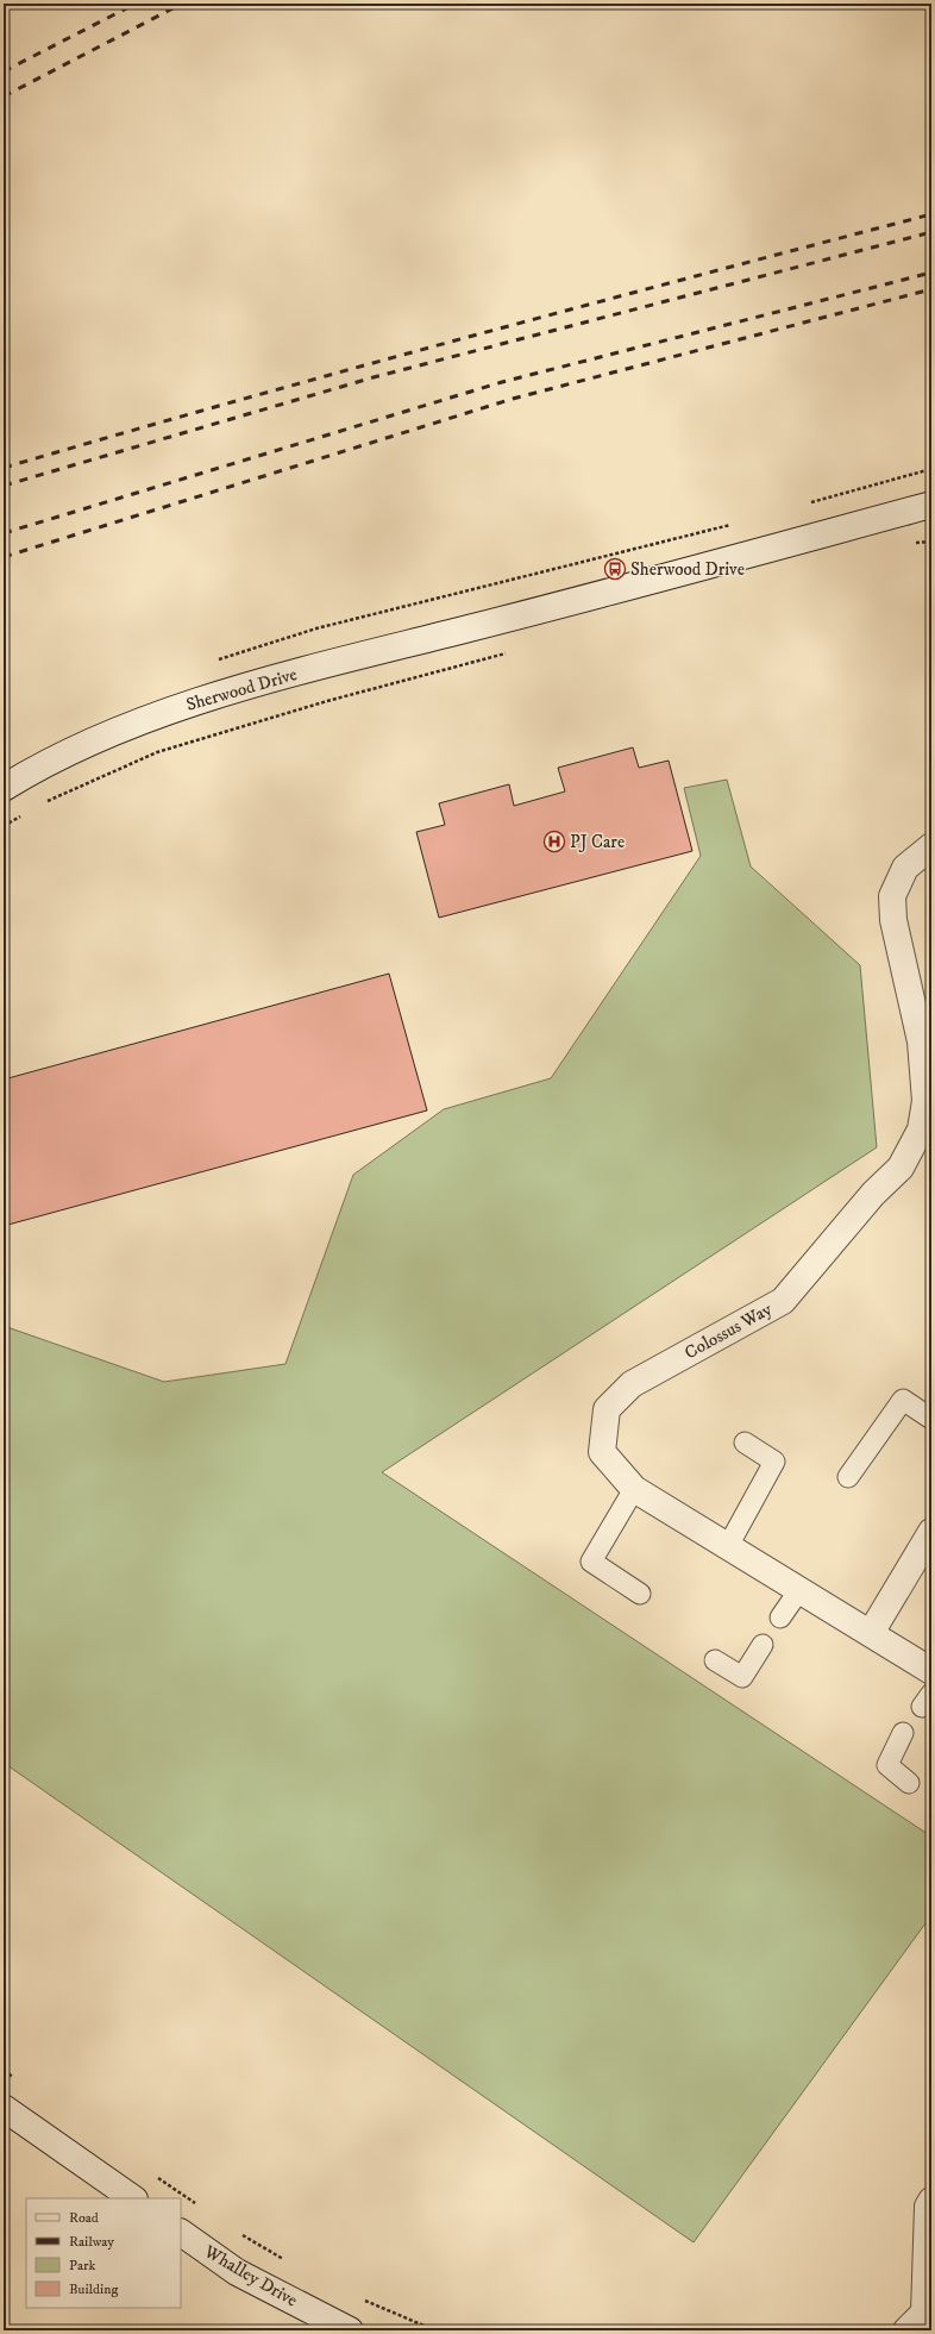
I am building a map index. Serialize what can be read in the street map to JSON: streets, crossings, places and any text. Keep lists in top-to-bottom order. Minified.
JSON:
{"streets":{"street":["Sherwood Drive","Colossus Way","Whalley Drive"]},"places":{"bus stop":["Sherwood Drive"],"hospital":["PJ Care"]},"legend":["Road","Railway","Park","Building"]}
